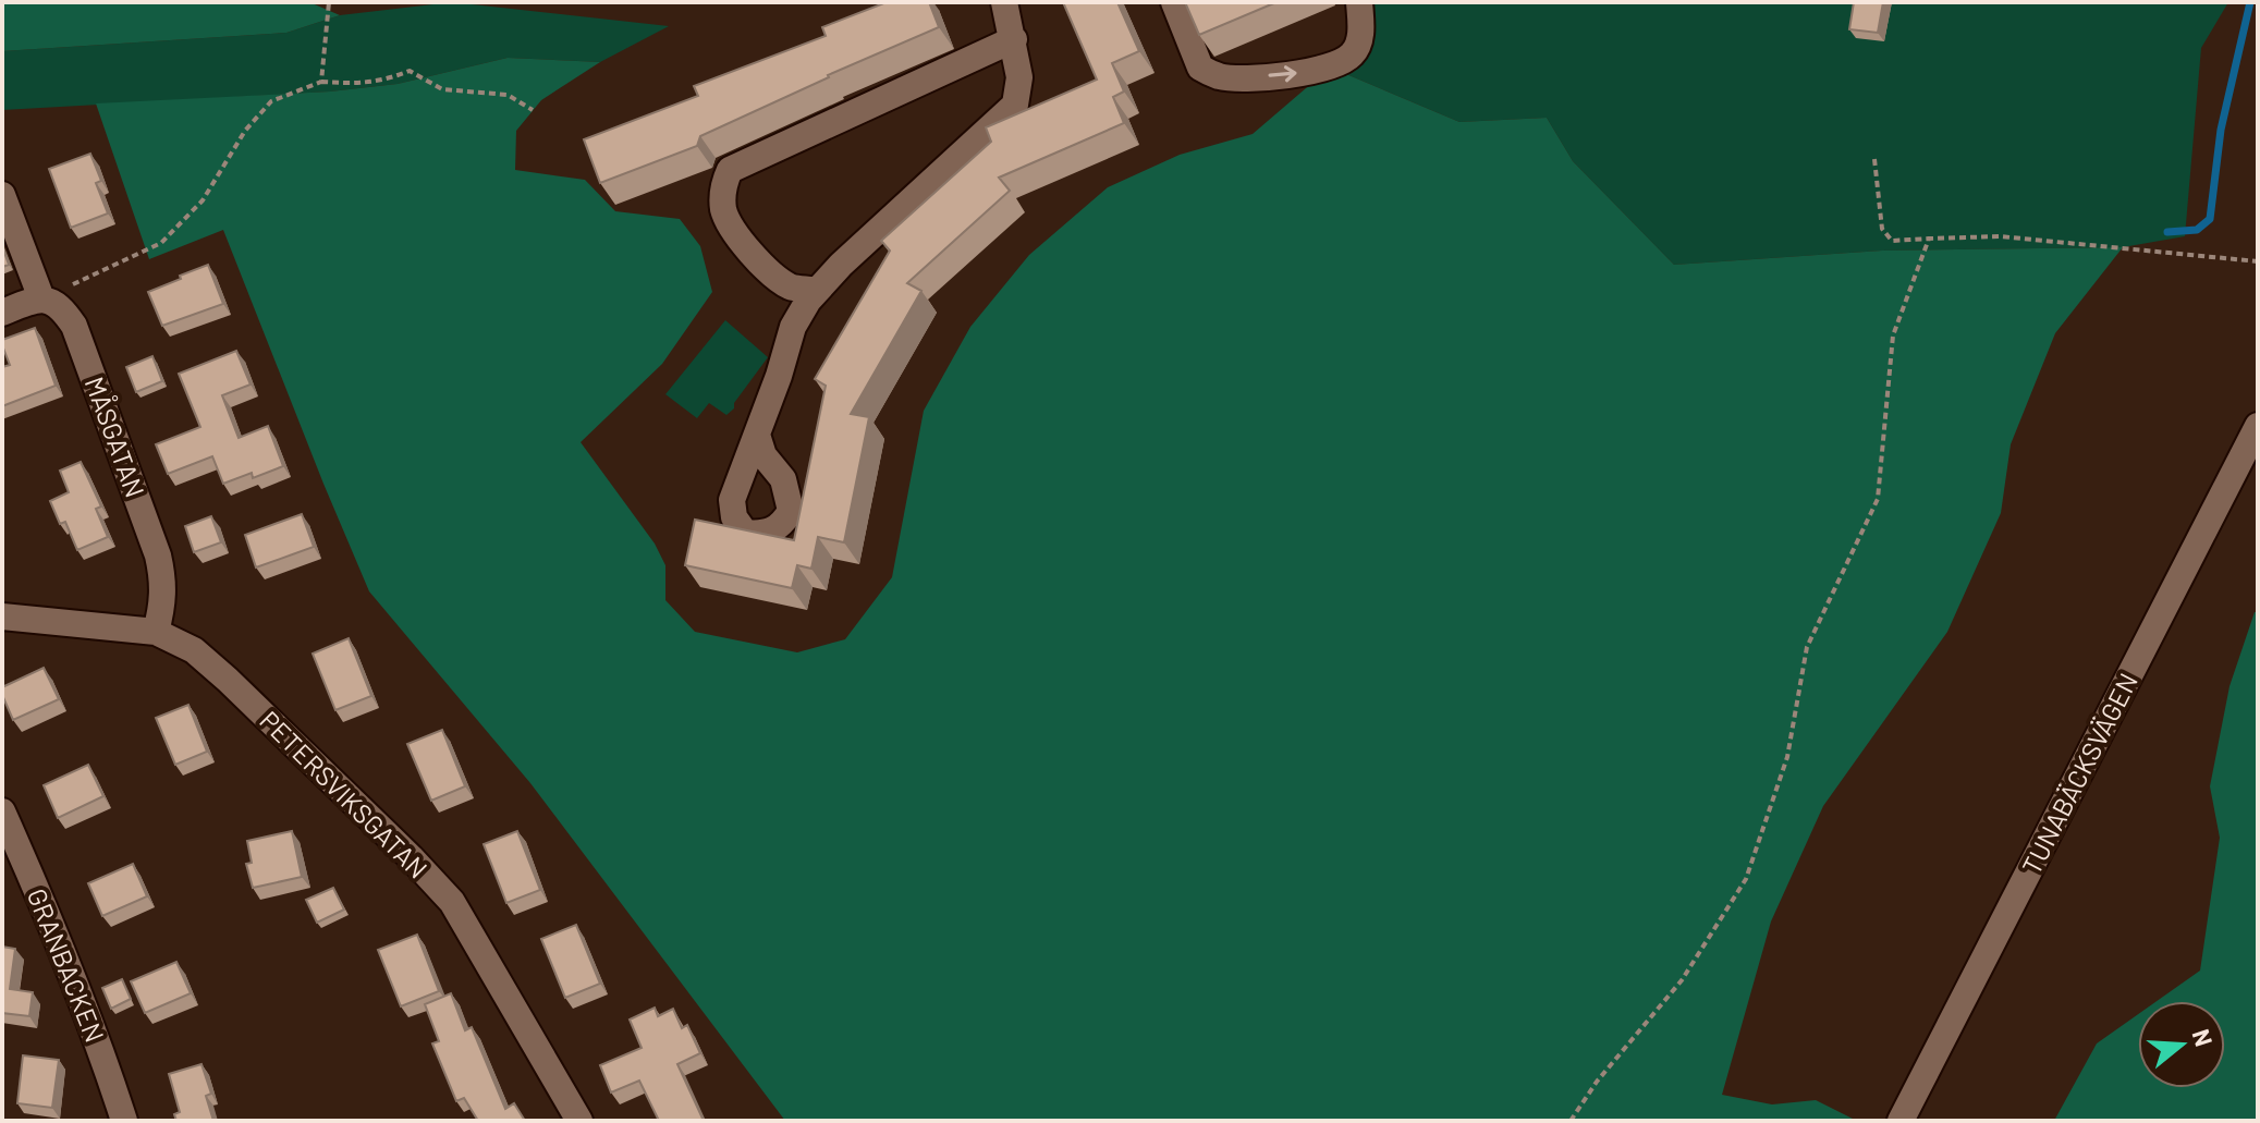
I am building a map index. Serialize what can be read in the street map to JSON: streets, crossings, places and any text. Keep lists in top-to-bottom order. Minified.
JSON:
{"streets":{"street":["MÅSGATAN","TUNABÄCKSVÄGEN","PETERSVIKSGATAN","GRANBACKEN"]},"crossings":[["MÅSGATAN","PETERSVIKSGATAN"]],"north":"right"}
